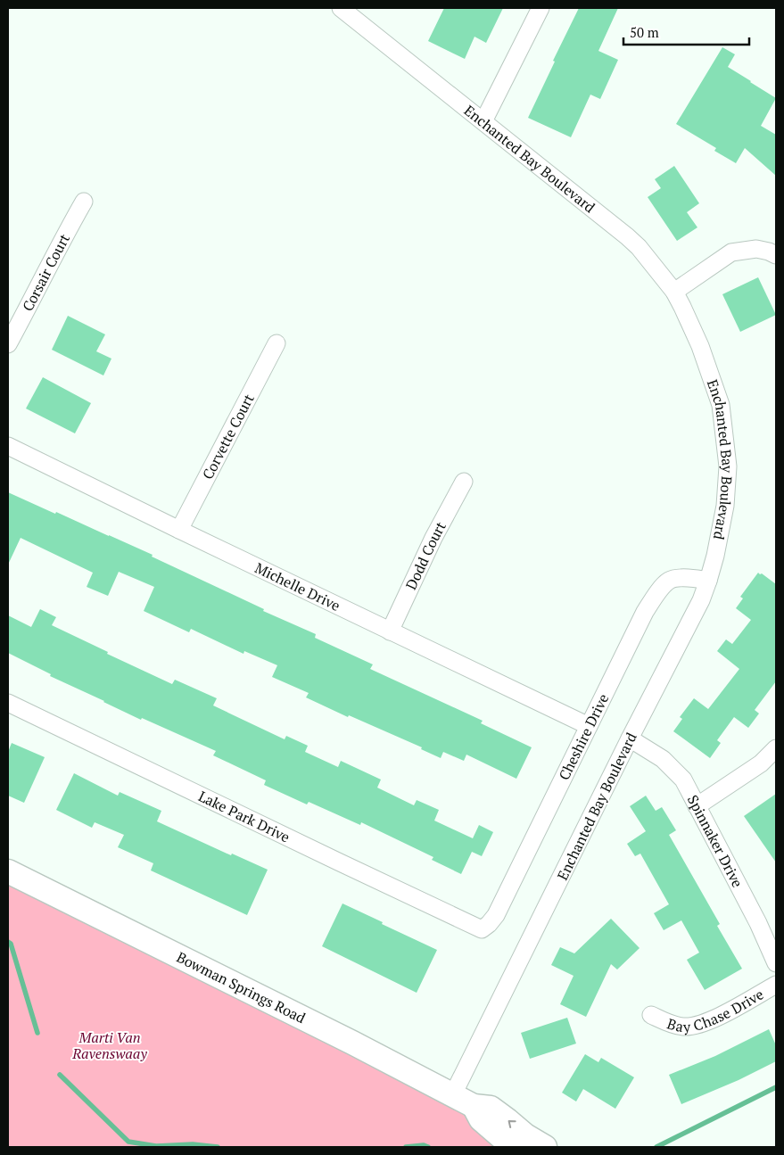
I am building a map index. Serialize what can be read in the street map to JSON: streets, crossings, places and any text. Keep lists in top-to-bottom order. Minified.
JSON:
{"streets":{"street":["Enchanted Bay Boulevard","Corsair Court","Corvette Court","Dodd Court","Michelle Drive","Cheshire Drive","Lake Park Drive","Spinnaker Drive","Bowman Springs Road","Bay Chase Drive"]},"crossings":[["Enchanted Bay Boulevard","Cheshire Drive"],["Enchanted Bay Boulevard","Spinnaker Drive"],["Enchanted Bay Boulevard","Bowman Springs Road"],["Corvette Court","Michelle Drive"],["Dodd Court","Michelle Drive"],["Michelle Drive","Cheshire Drive"],["Cheshire Drive","Lake Park Drive"]],"parks":["Marti Van Ravenswaay"],"scale_bar":"50 m"}
